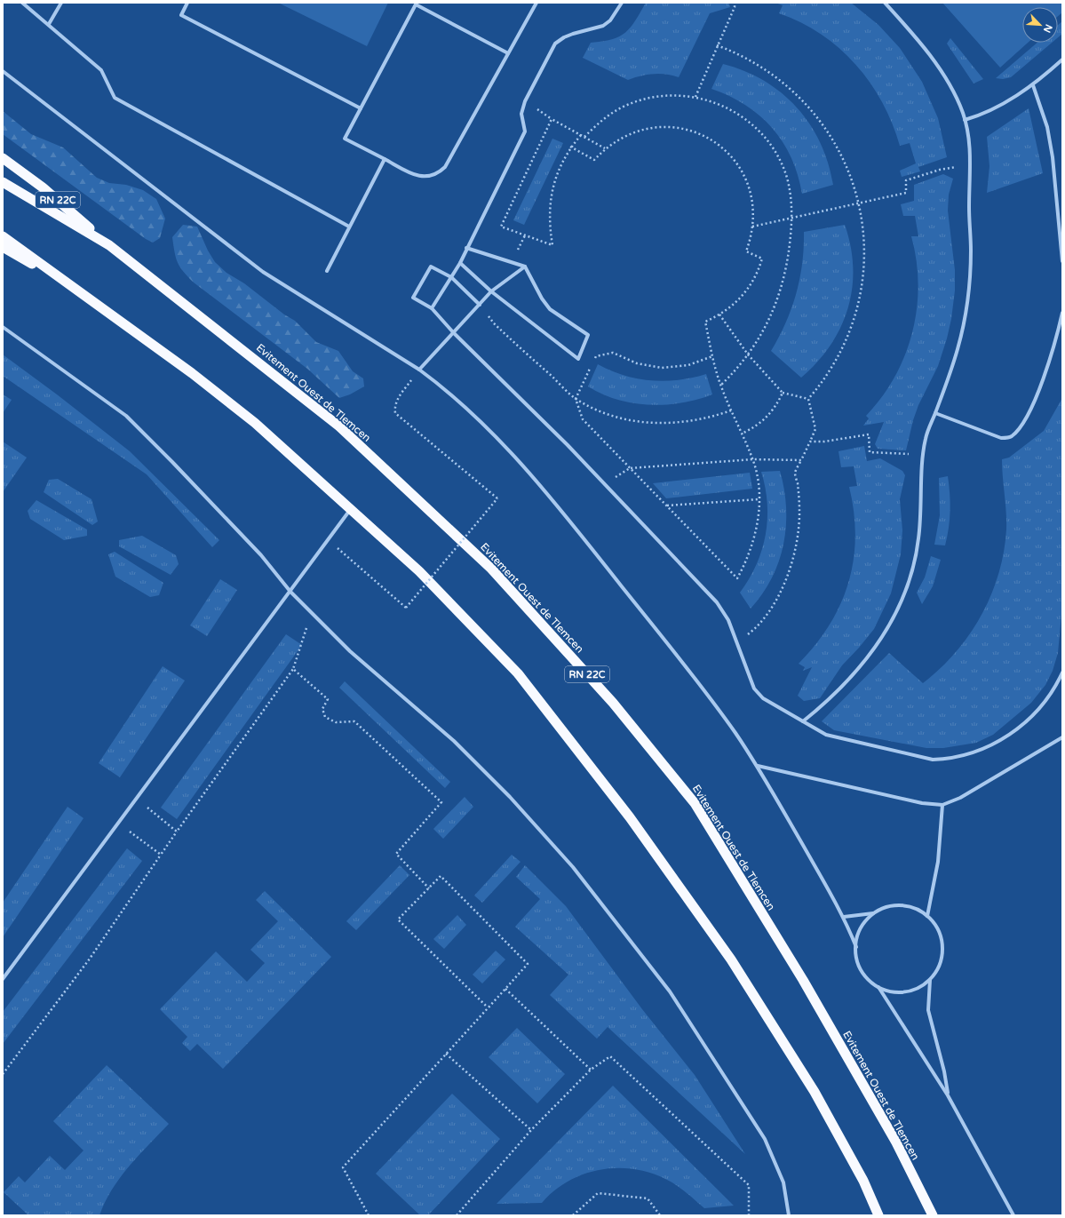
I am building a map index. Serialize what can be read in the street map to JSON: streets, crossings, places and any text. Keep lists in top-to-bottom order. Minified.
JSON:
{"streets":{"highway":["RN 22C","Evitement Ouest de Tlemcen"]},"crossings":[["RN 22C","Evitement Ouest de Tlemcen"]],"north":"bottom right"}
